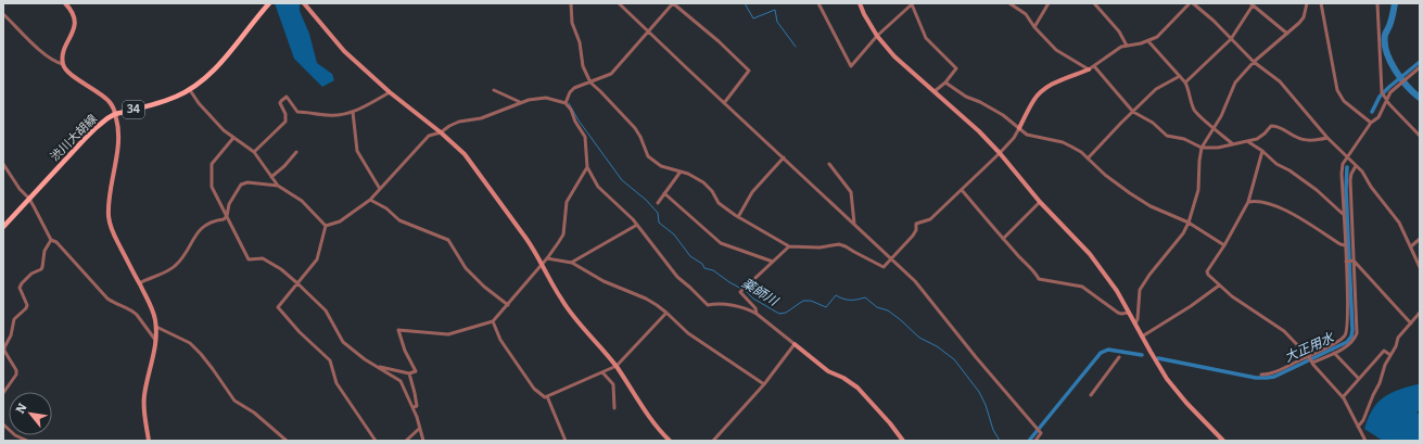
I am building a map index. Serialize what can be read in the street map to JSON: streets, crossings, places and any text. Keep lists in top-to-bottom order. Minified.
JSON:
{"streets":{"main road":["34","渋川大胡線"]},"water":["薬師川","大正用水"],"north":"top left"}
